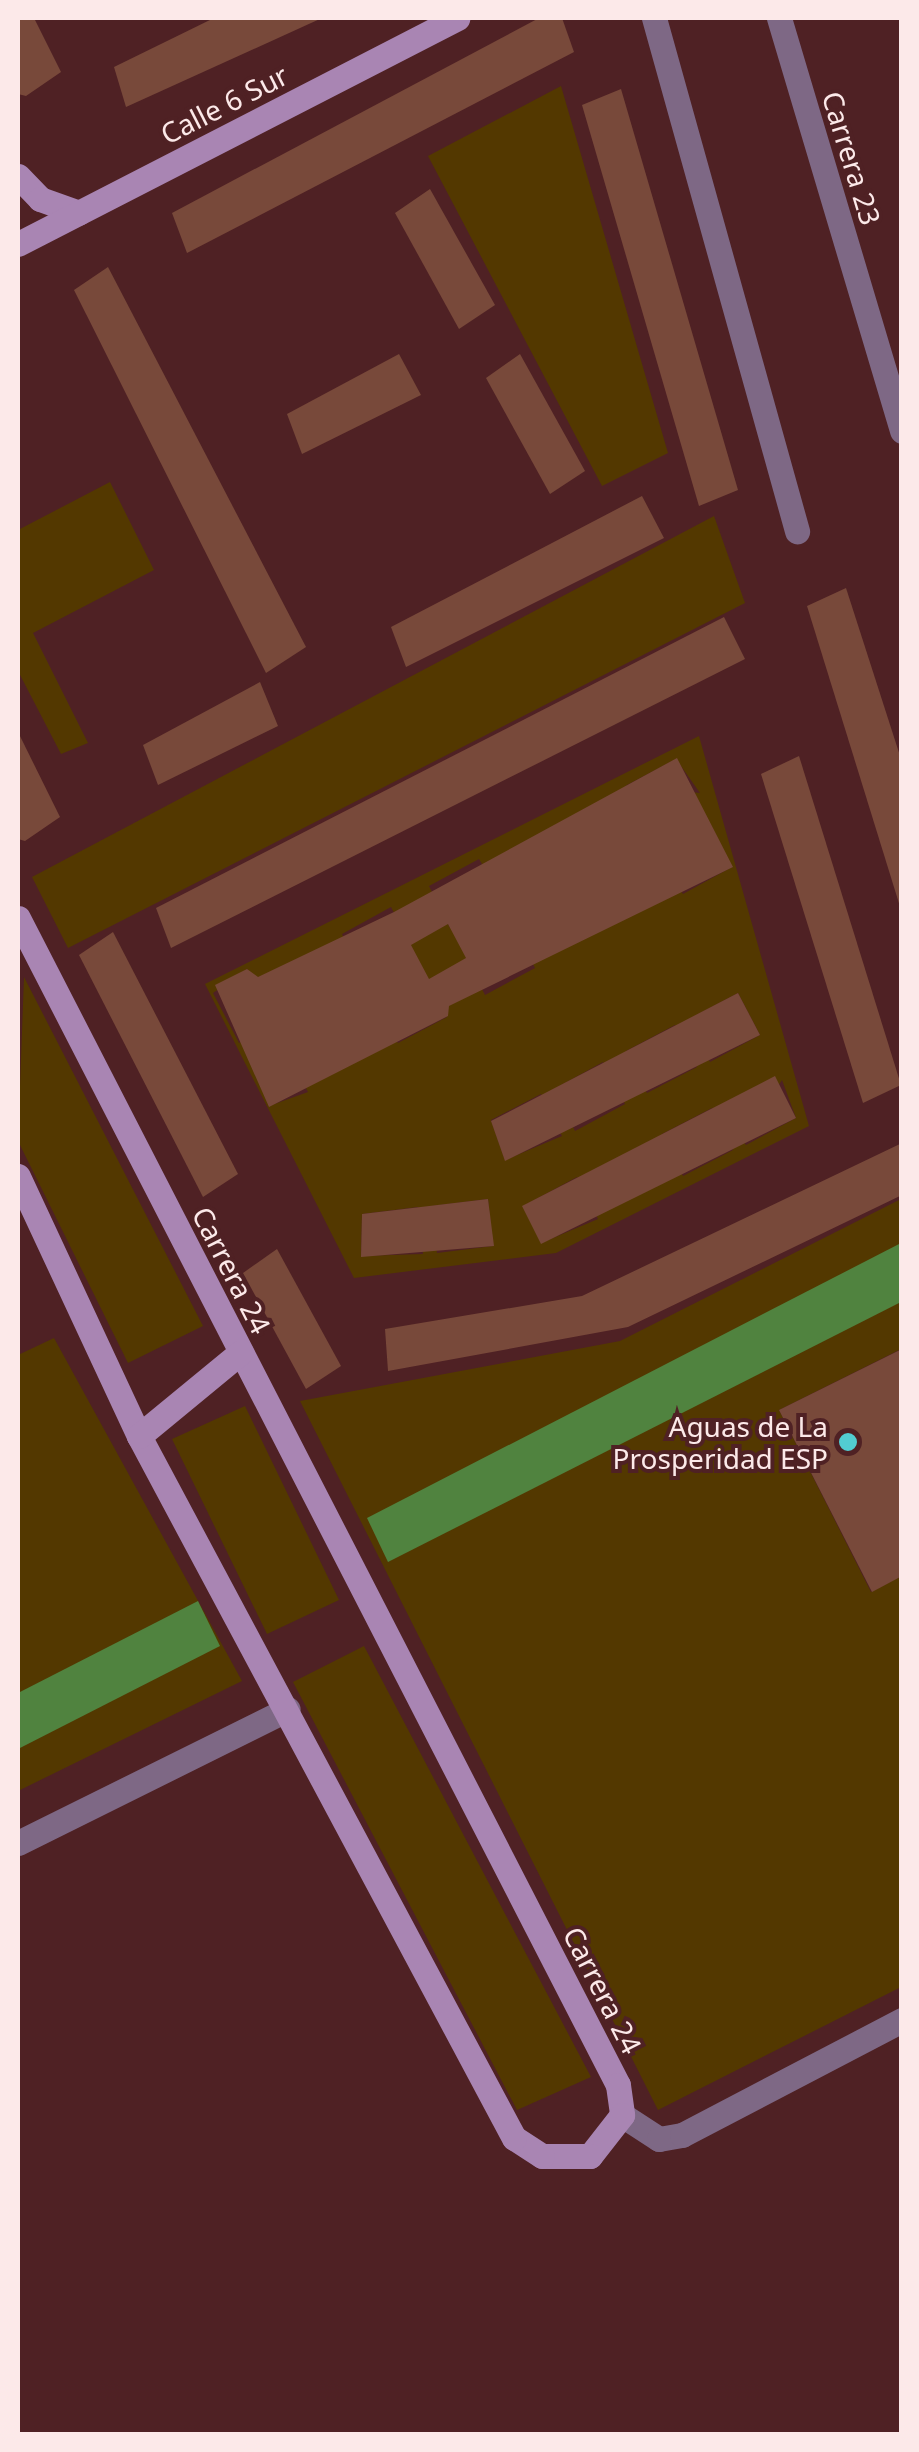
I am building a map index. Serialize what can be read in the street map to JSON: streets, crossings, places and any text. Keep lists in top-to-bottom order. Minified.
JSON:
{"streets":{"street":["Calle 6 Sur","Carrera 23","Carrera 24"]},"places":["Aguas de La Prosperidad ESP"]}
